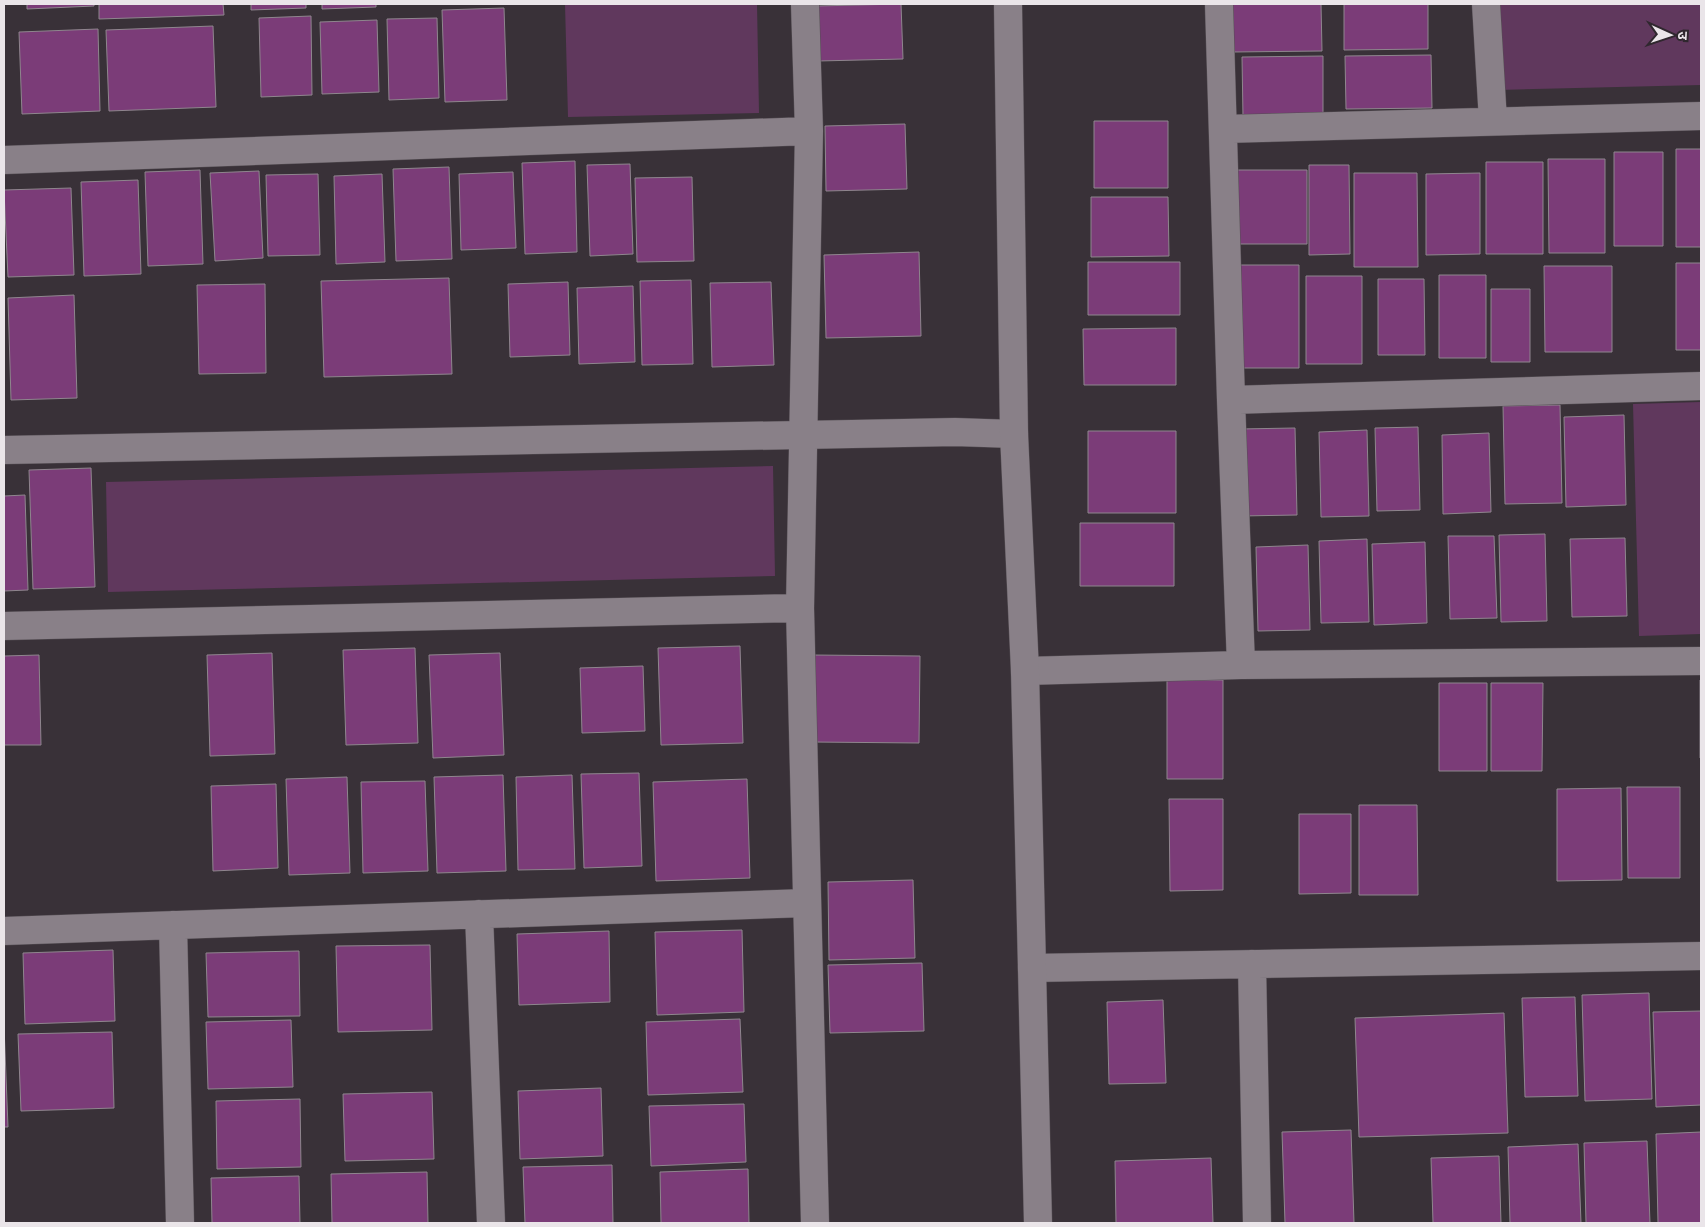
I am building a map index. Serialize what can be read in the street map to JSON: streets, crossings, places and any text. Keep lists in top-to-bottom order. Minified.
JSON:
{"north":"right"}
